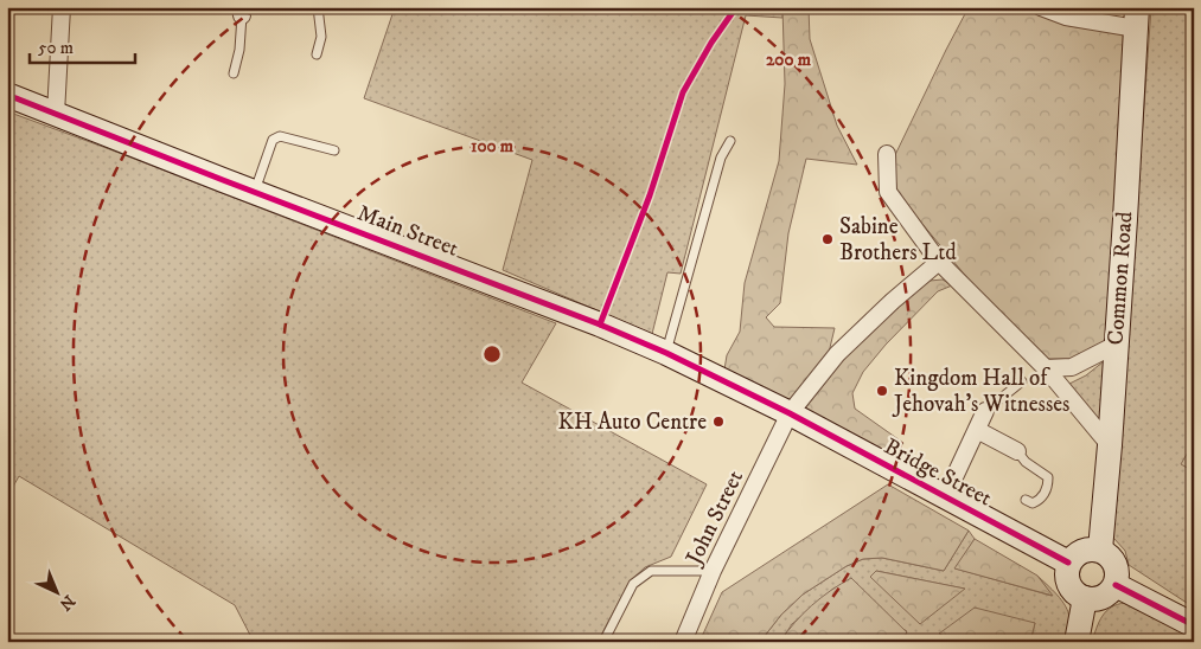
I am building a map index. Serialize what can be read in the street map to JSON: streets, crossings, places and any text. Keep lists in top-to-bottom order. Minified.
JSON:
{"streets":{"street":["Main Street","Common Road","Bridge Street","John Street"]},"crossings":[["Main Street","Bridge Street"],["Main Street","John Street"],["Common Road","Bridge Street"],["Bridge Street","John Street"]],"places":["Sabine Brothers Ltd","Kingdom Hall of Jehovah's Witnesses","KH Auto Centre"],"scale_bar":"50 m","north":"bottom right","rings":["200 m","100 m"]}
